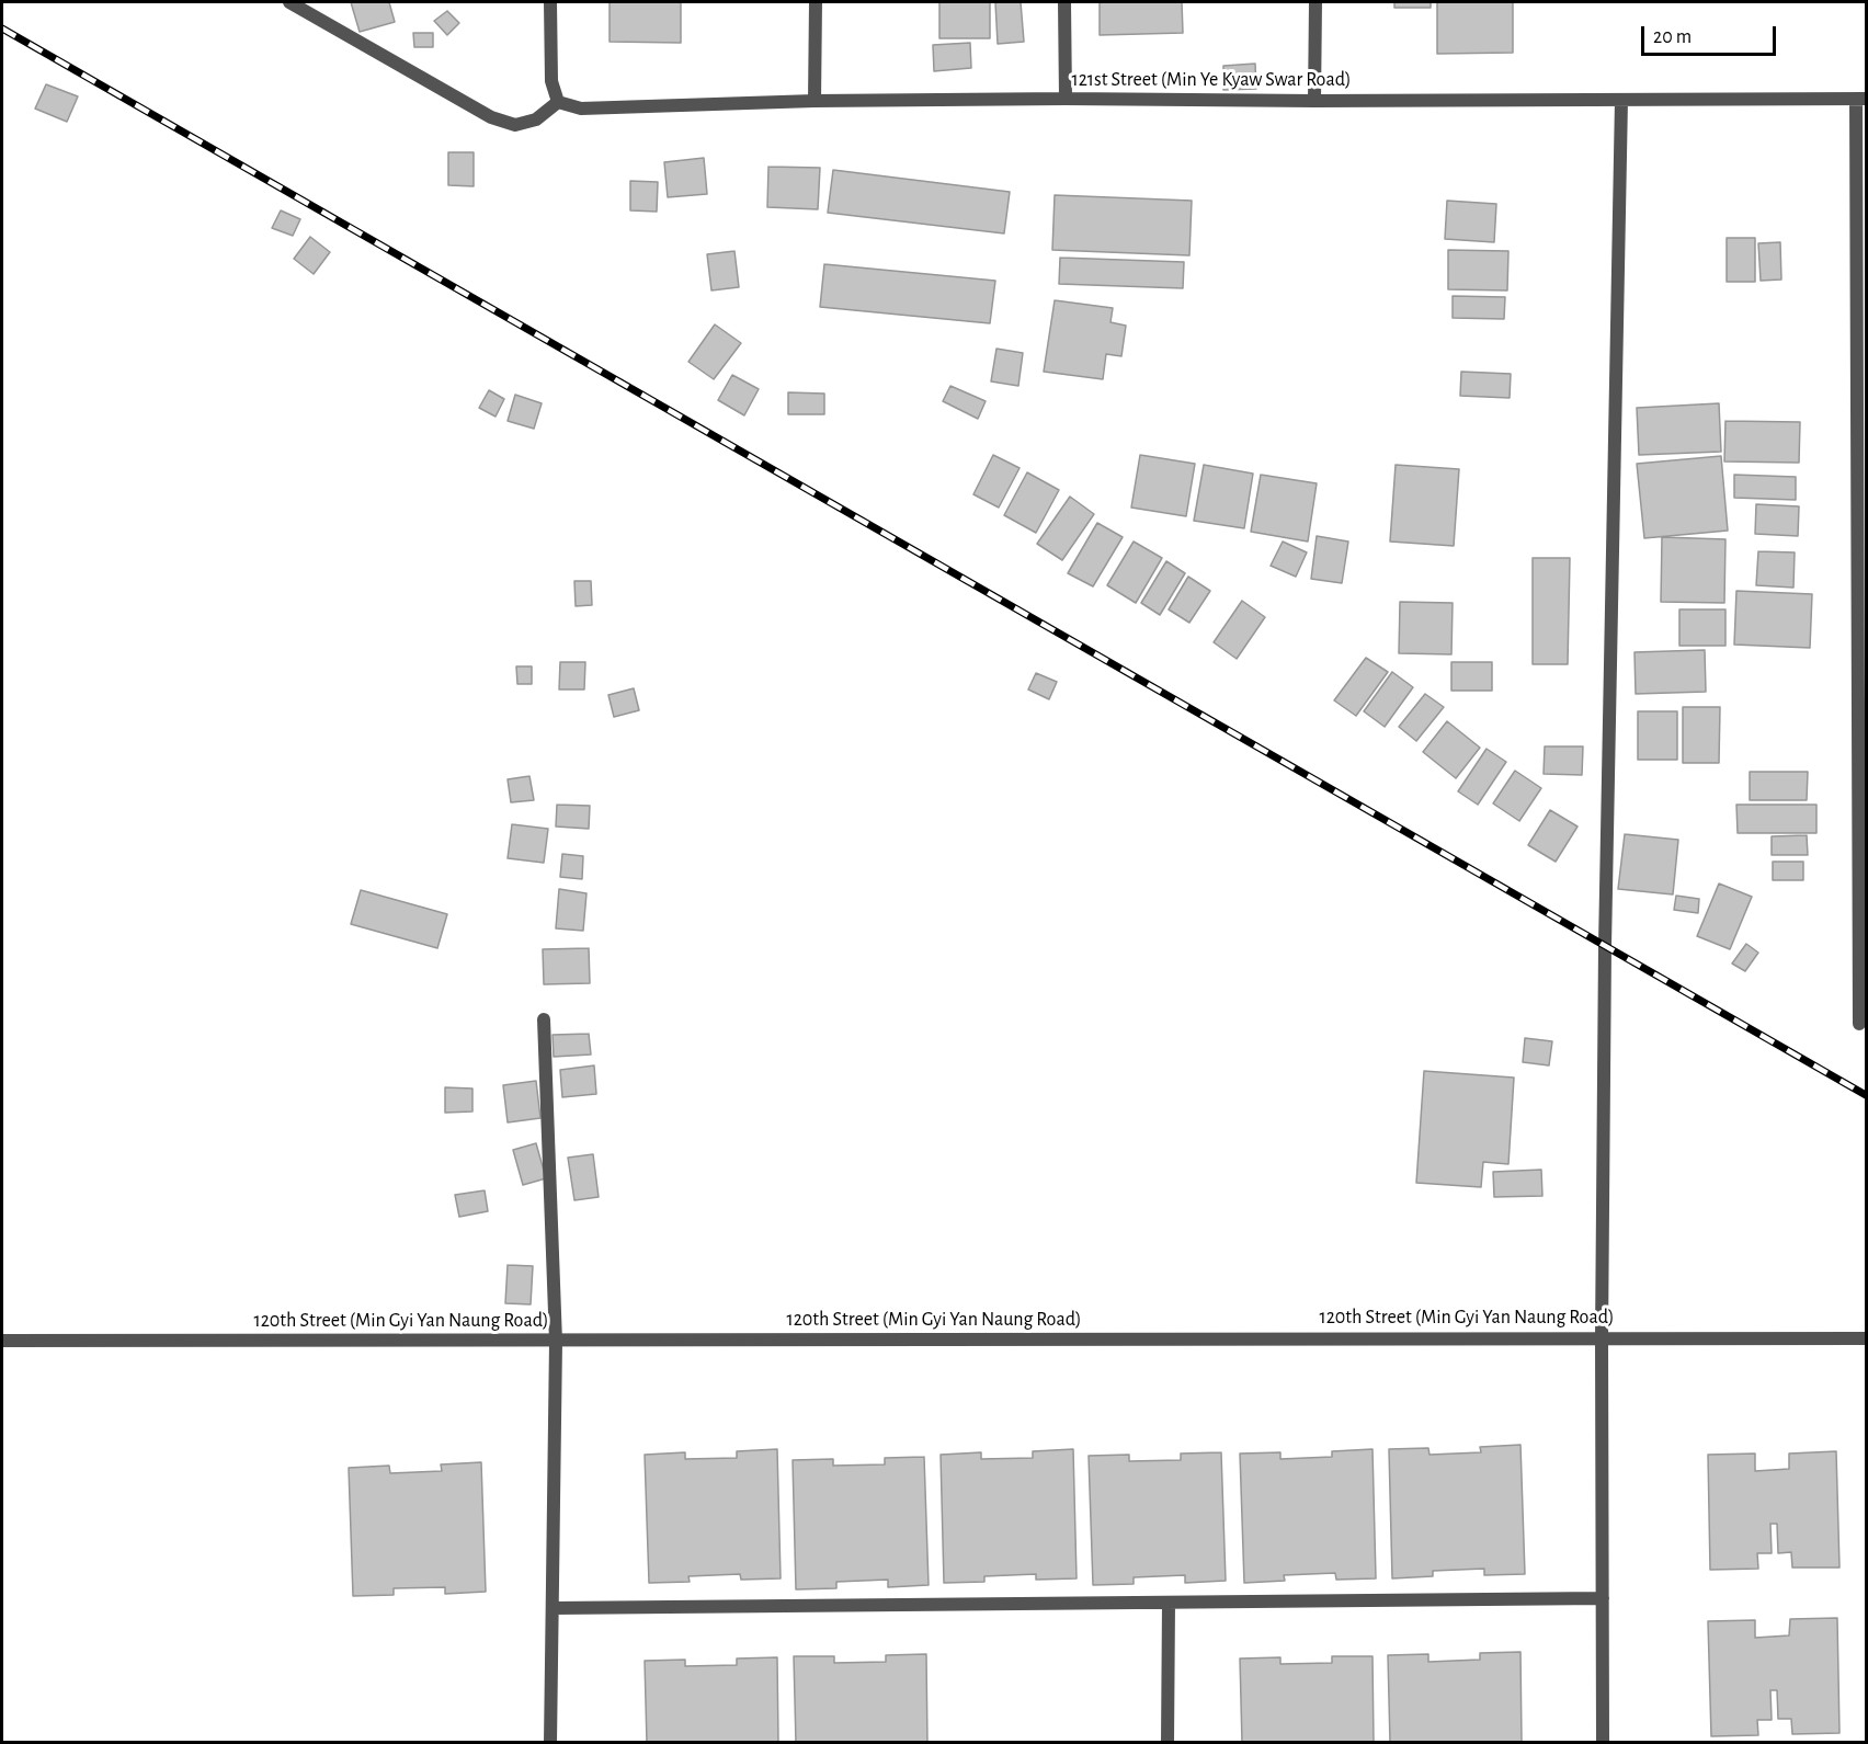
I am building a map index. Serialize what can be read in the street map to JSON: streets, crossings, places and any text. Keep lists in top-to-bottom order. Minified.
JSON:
{"streets":{"street":["121st Street (Min Ye Kyaw Swar Road)","120th Street (Min Gyi Yan Naung Road)"]},"scale_bar":"20 m"}
